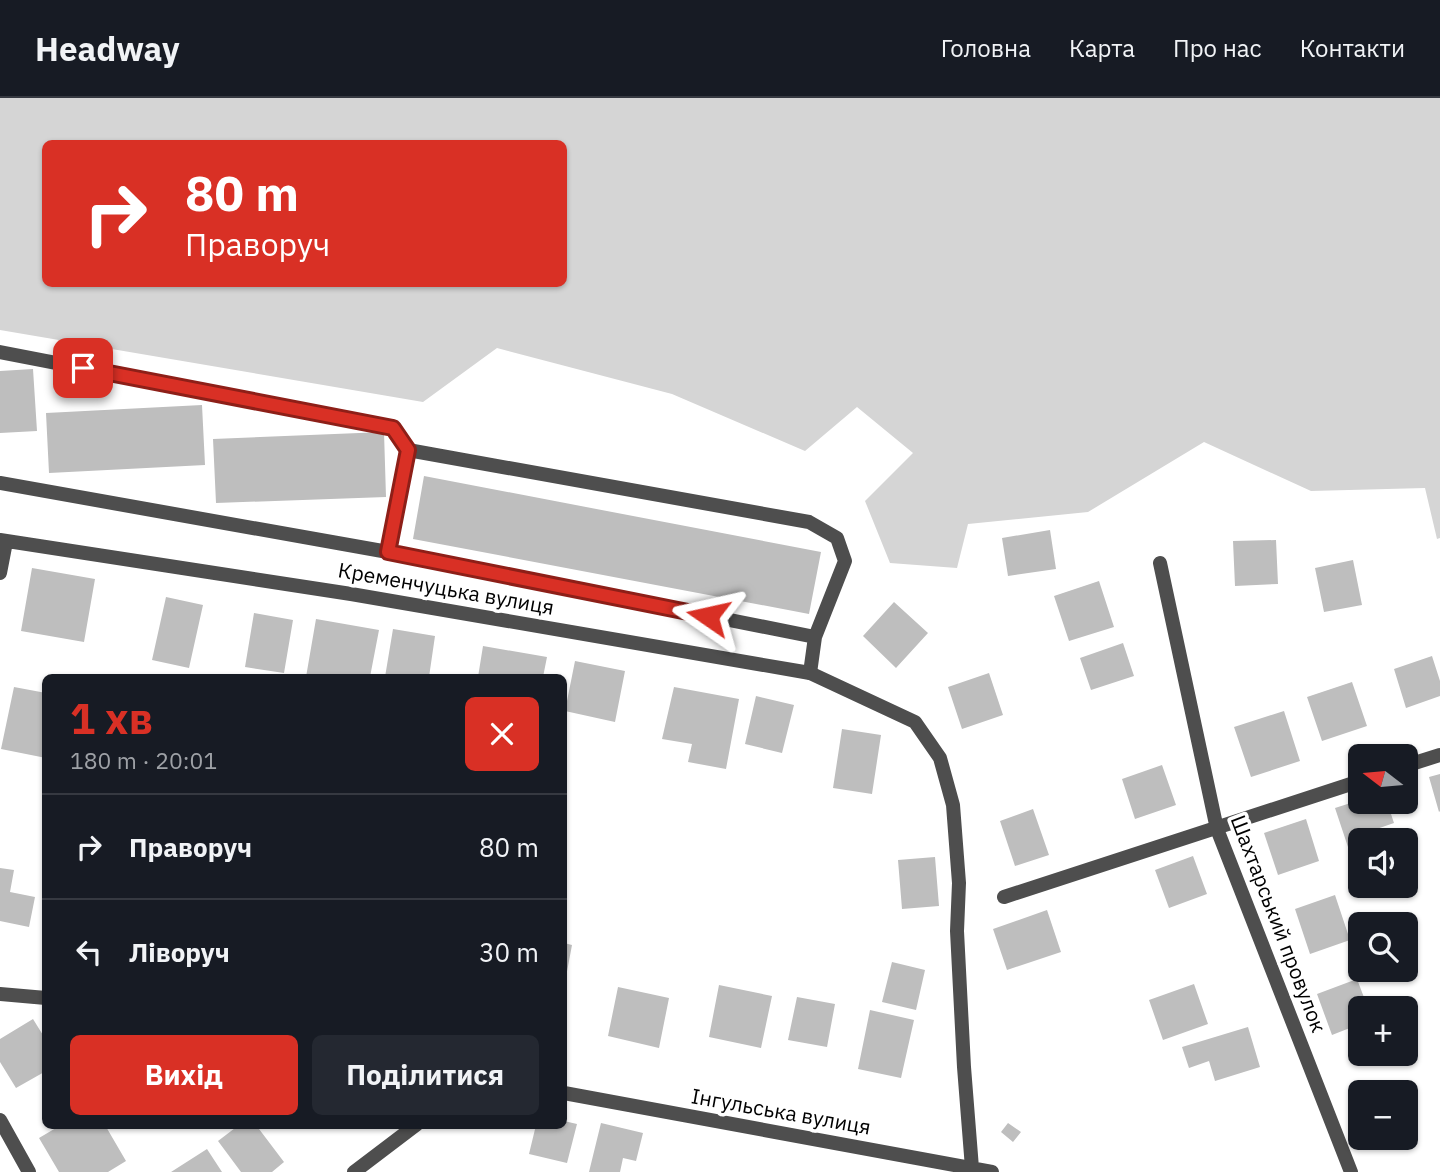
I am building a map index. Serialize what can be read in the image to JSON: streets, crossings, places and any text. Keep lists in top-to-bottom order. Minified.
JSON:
{"streets":{"street":["Кременчуцька вулиця","Шахтарський провулок","Інгульська вулиця"]},"crossings":[["Кременчуцька вулиця","Інгульська вулиця"]],"north":"left","page":{"header":"Headway","nav":["Головна","Карта","Про нас","Контакти"],"turn":["80 m","Праворуч"],"heading":["1 хв","180 m · 20:01"],"map_buttons":["+","−"],"list":[{"name":"Праворуч","value":"80 m"},{"name":"Ліворуч","value":"30 m"}],"buttons":["Вихід","Поділитися"]}}
